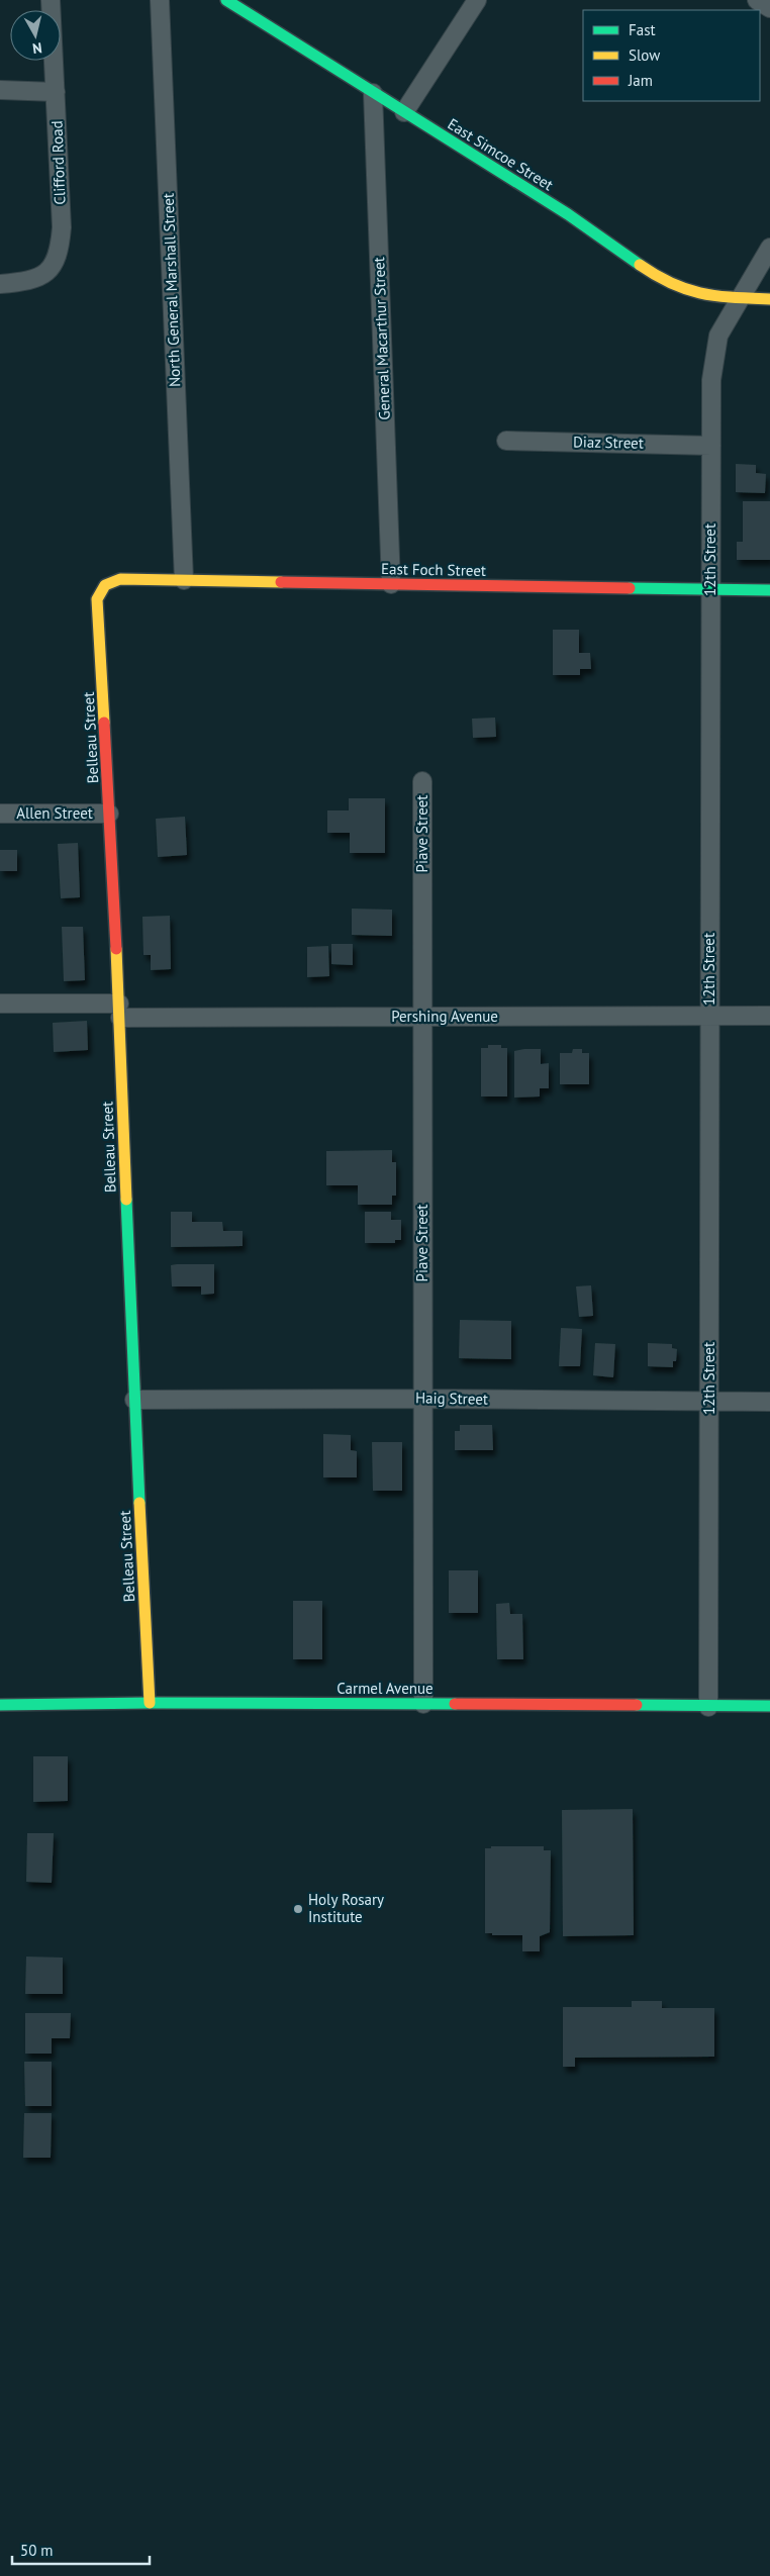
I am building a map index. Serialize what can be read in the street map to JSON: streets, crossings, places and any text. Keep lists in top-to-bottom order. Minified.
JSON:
{"streets":{"street":["East Simcoe Street","Clifford Road","North General Marshall Street","General Macarthur Street","Diaz Street","12th Street","East Foch Street","Belleau Street","Allen Street","Piave Street","Pershing Avenue","Haig Street","Carmel Avenue"]},"crossings":[["East Simcoe Street","General Macarthur Street"],["East Simcoe Street","12th Street"],["North General Marshall Street","East Foch Street"],["General Macarthur Street","East Foch Street"],["Diaz Street","12th Street"],["12th Street","East Foch Street"],["12th Street","Pershing Avenue"],["12th Street","Haig Street"],["12th Street","Carmel Avenue"],["East Foch Street","Belleau Street"],["Belleau Street","Allen Street"],["Belleau Street","Pershing Avenue"],["Belleau Street","Haig Street"],["Belleau Street","Carmel Avenue"],["Piave Street","Pershing Avenue"],["Piave Street","Haig Street"],["Piave Street","Carmel Avenue"]],"places":["Holy Rosary Institute"],"legend":["Fast","Slow","Jam"],"scale_bar":"50 m","north":"bottom"}
